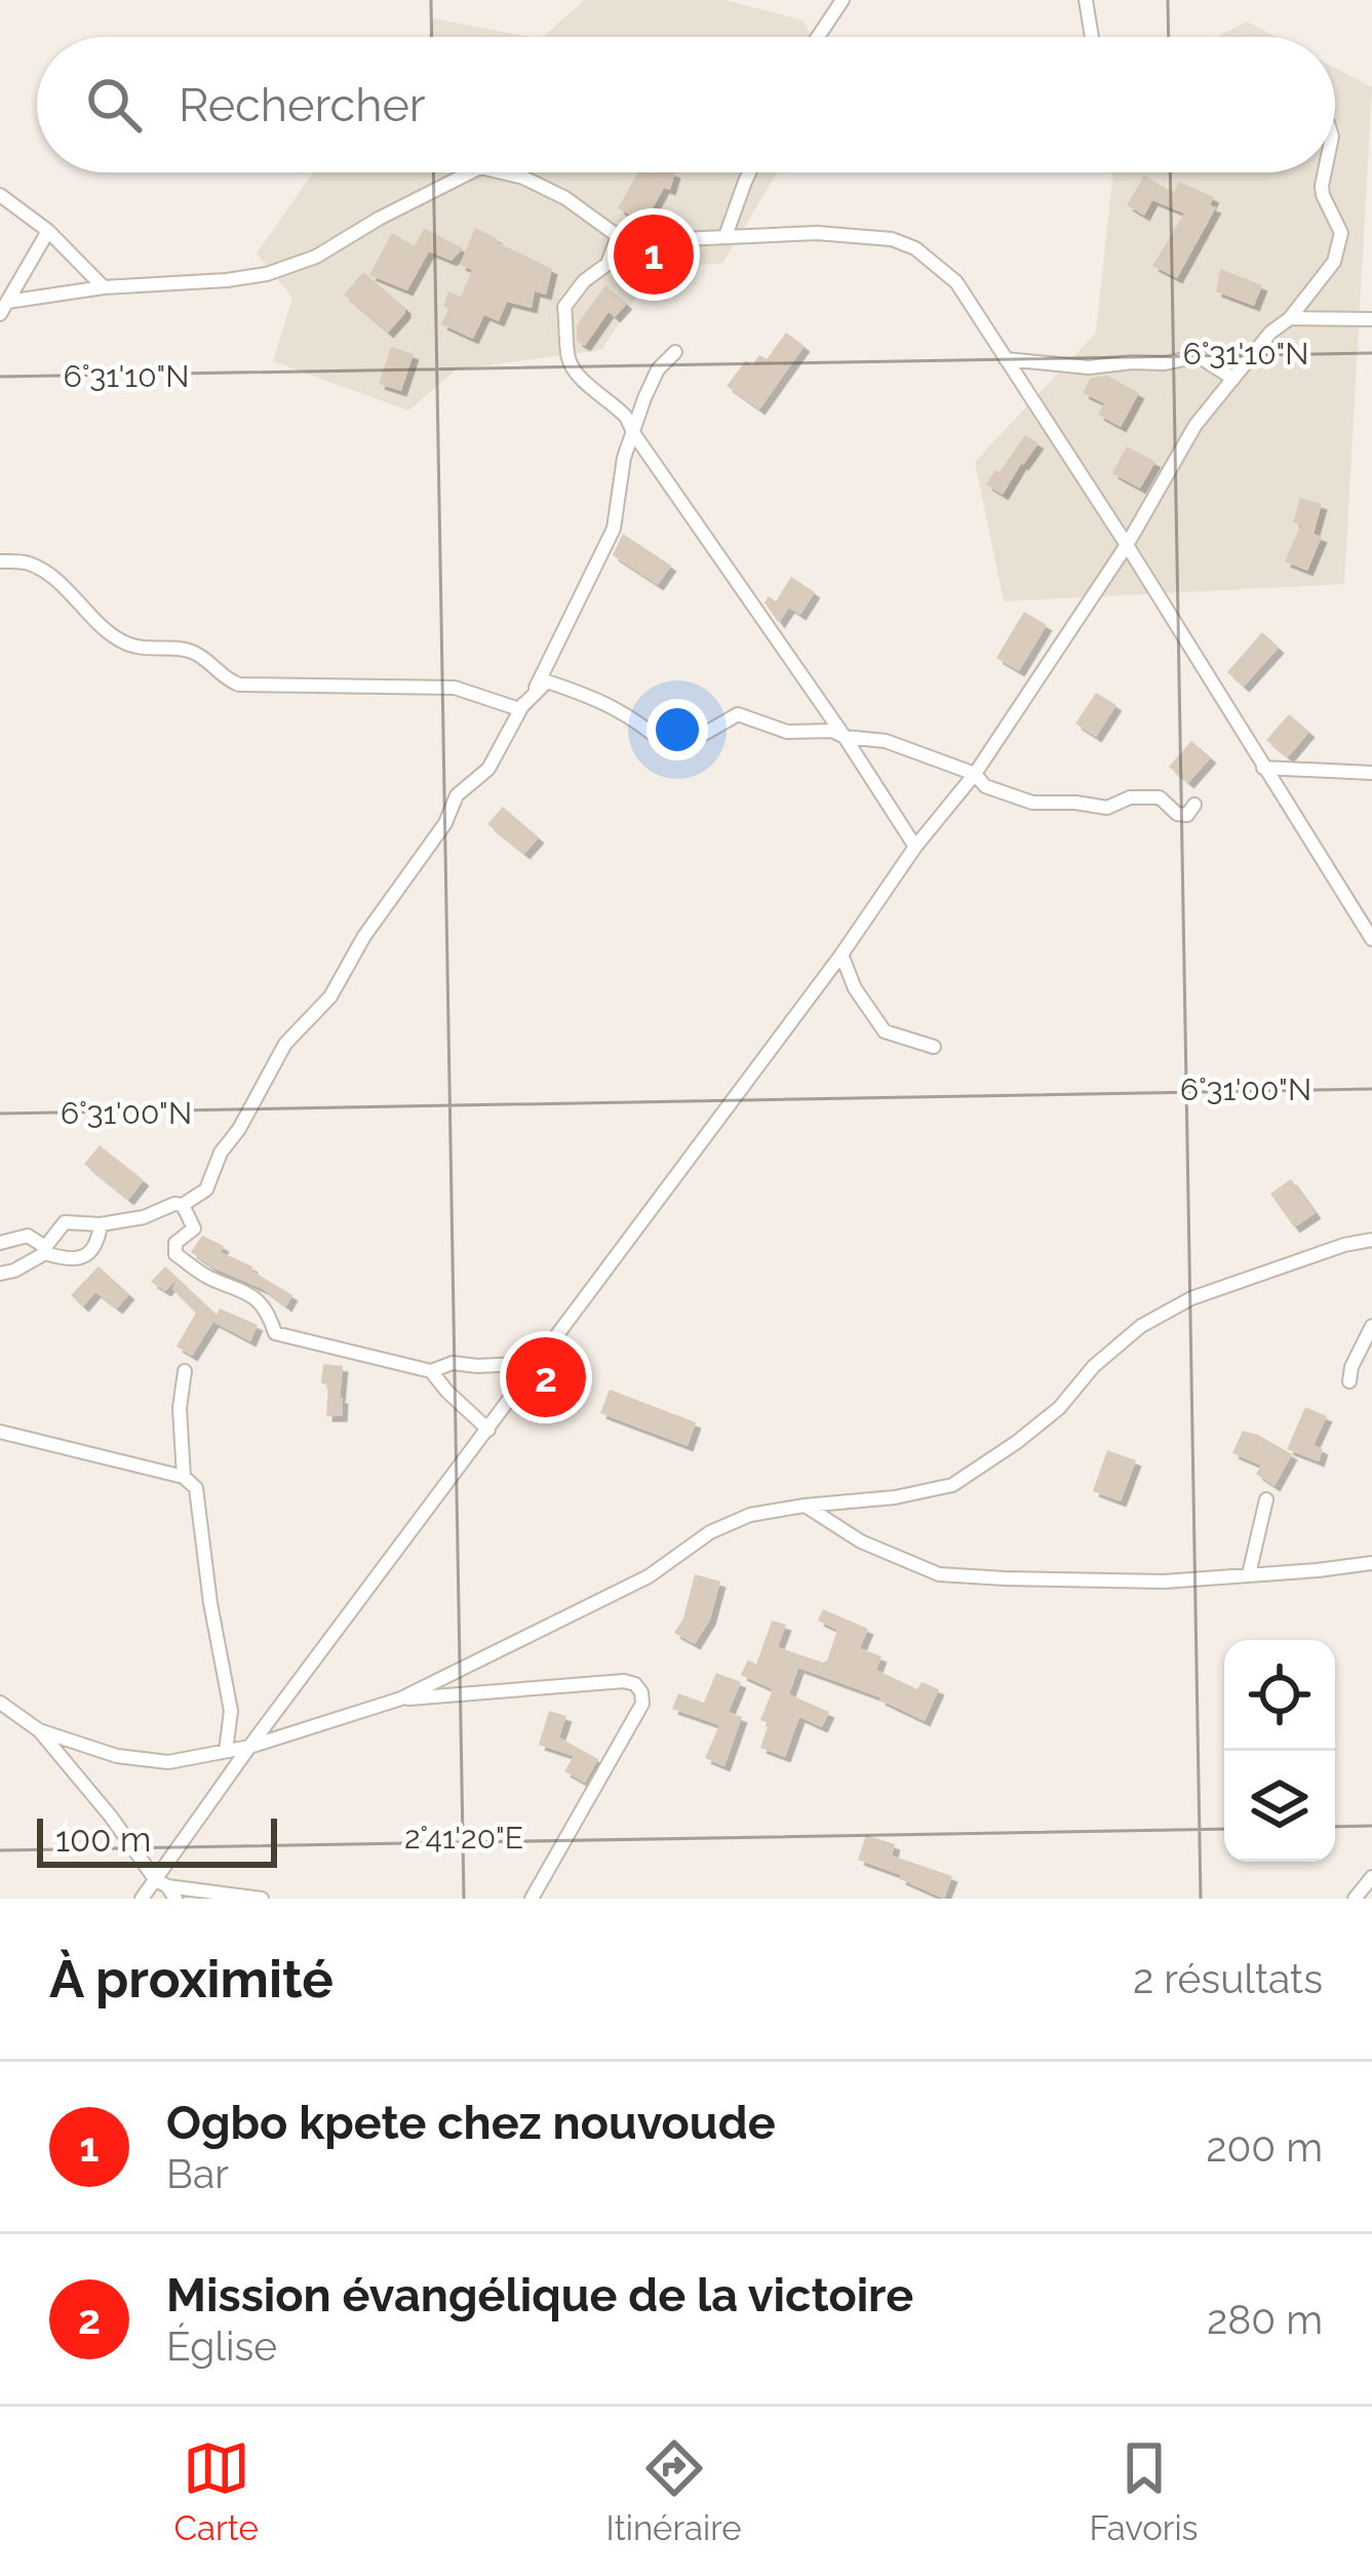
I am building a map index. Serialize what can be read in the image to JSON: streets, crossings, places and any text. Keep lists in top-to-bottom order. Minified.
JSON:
{"scale_bar":"100 m","page":{"search":"Rechercher","pins":["1","2"],"scale":"100 m","heading":["À proximité","2 résultats"],"list":[{"mark":"1","name":"Ogbo kpete chez nouvoude","note":"Bar","value":"200 m"},{"mark":"2","name":"Mission évangélique de la victoire","note":"Église","value":"280 m"}],"nav":["Carte","Itinéraire","Favoris"]},"coordinates":["6°31'10\"N","6°31'00\"N","2°41'20\"E"]}
